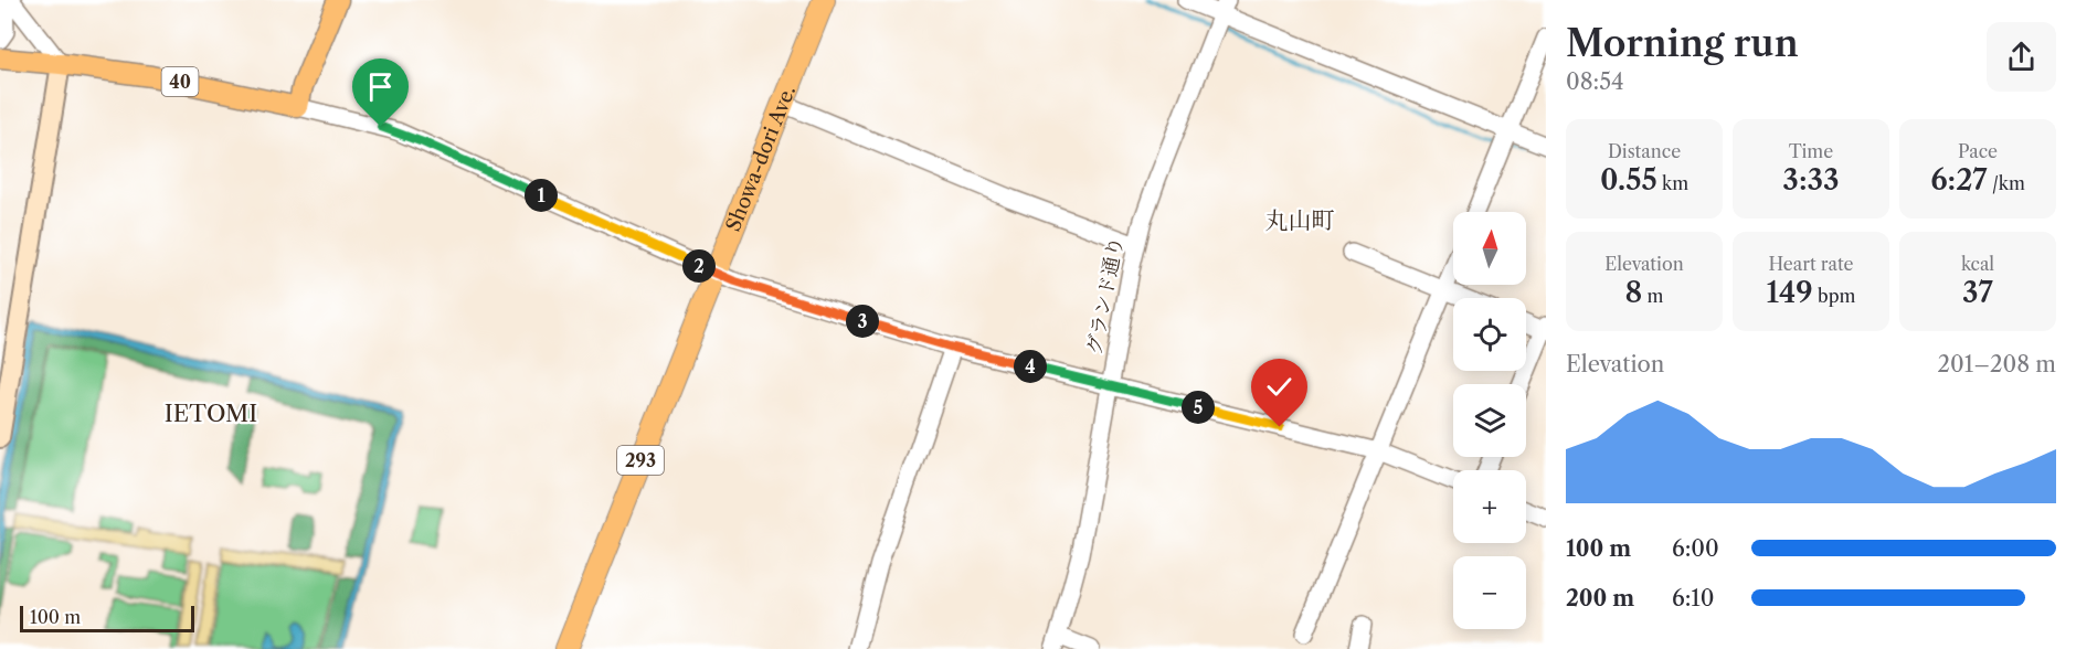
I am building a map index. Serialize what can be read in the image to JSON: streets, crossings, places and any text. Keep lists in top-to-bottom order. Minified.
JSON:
{"streets":{"highway":["Showa-dori Ave.","293"],"main road":["40"],"street":["グランド通り"]},"districts":["丸山町","IETOMI"],"scale_bar":"100 m","north":"top","page":{"heading":["Morning run","08:54"],"stats":[["Distance","0.55 km"],["Time","3:33"],["Pace","6:27 /km"],["Elevation","8 m"],["Heart rate","149 bpm"],["kcal","37"]],"pins":["1","2","3","4","5"],"map_buttons":["+","−"],"chart":["Elevation","201–208 m"],"list":[{"name":"100 m","note":"6:00"},{"name":"200 m","note":"6:10"}],"scale":"100 m"}}
